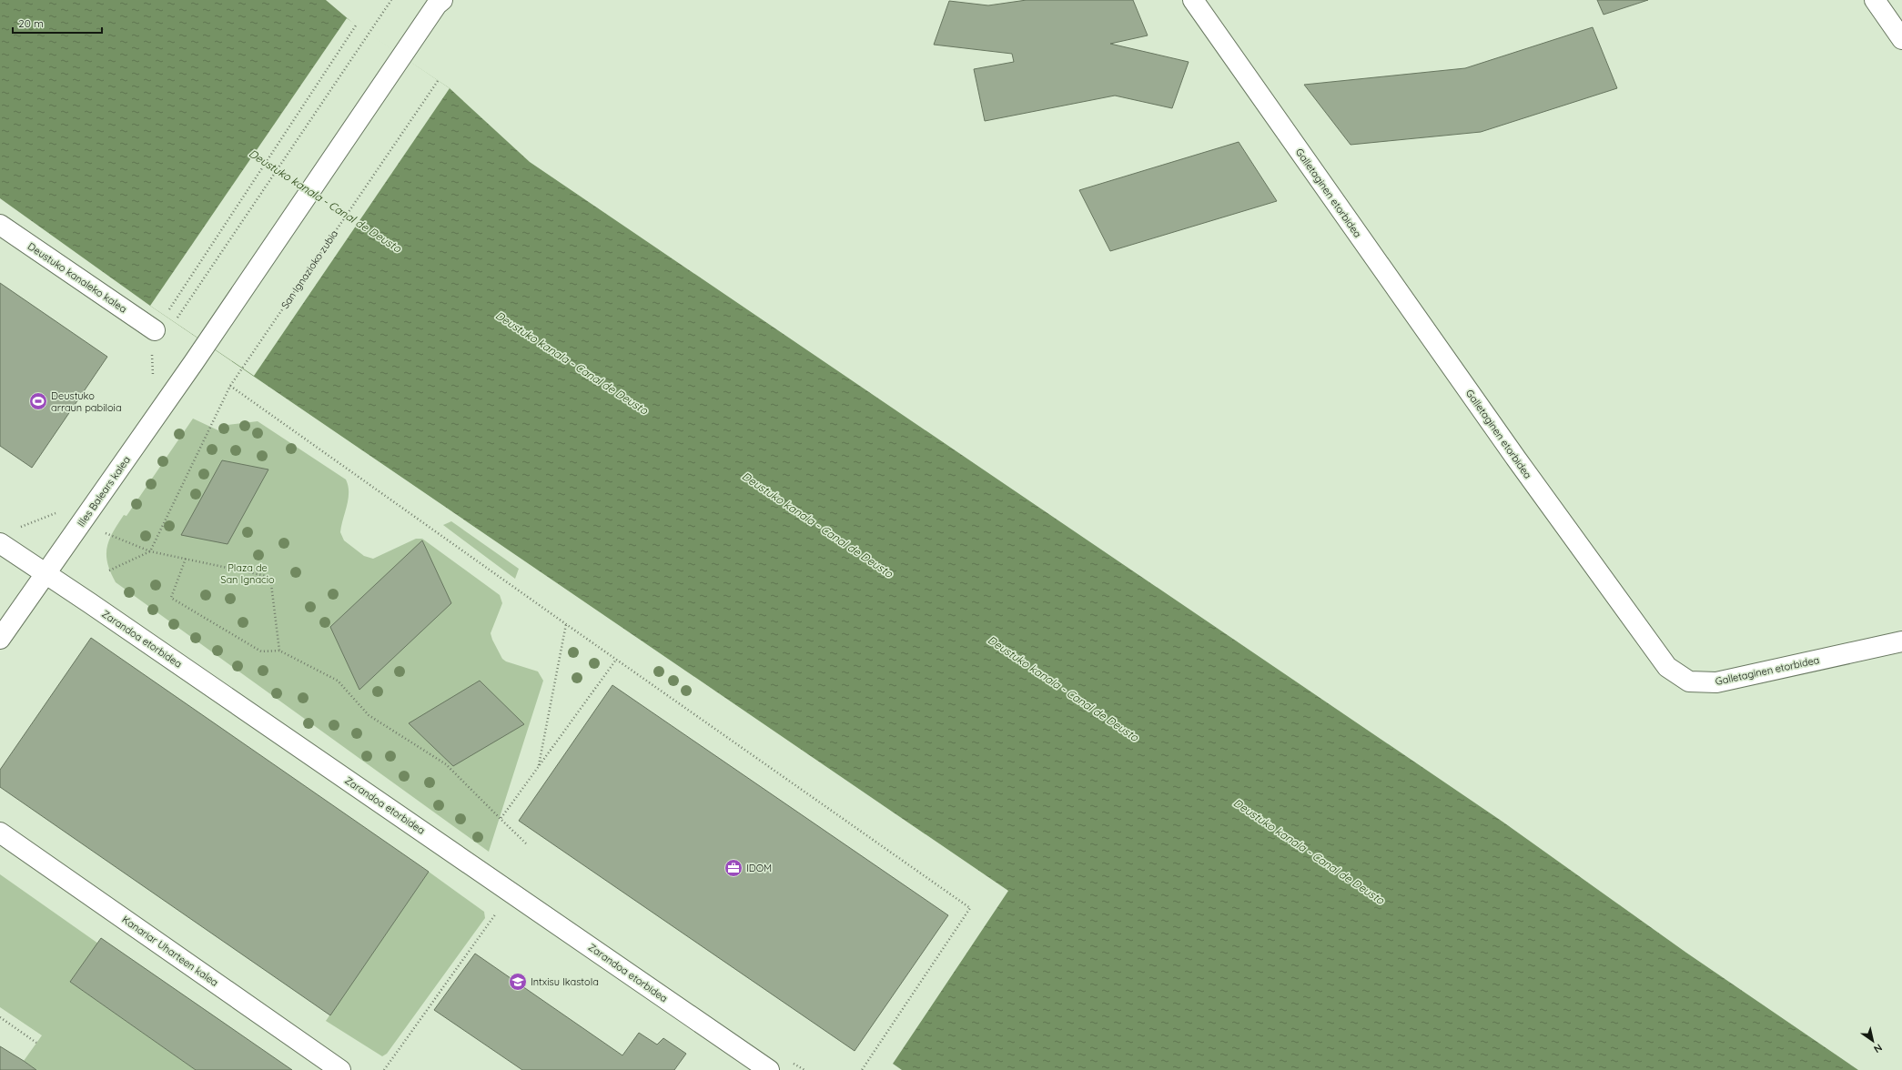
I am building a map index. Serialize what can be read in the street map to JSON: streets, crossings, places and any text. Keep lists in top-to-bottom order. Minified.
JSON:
{"streets":{"street":["Galletaginen etorbidea","Deustuko kanaleko kalea","Illes Balears kalea","Zarandoa etorbidea","Kanariar Uharteen kalea"],"path":["San Ignazioko zubia"]},"crossings":[["Illes Balears kalea","Zarandoa etorbidea"]],"water":["Deustuko kanala - Canal de Deusto"],"parks":["Plaza de San Ignacio"],"places":{"sports":["Deustuko arraun pabiloia"],"office":["IDOM"],"school or university":["Intxisu Ikastola"]},"scale_bar":"20 m","north":"bottom right"}
